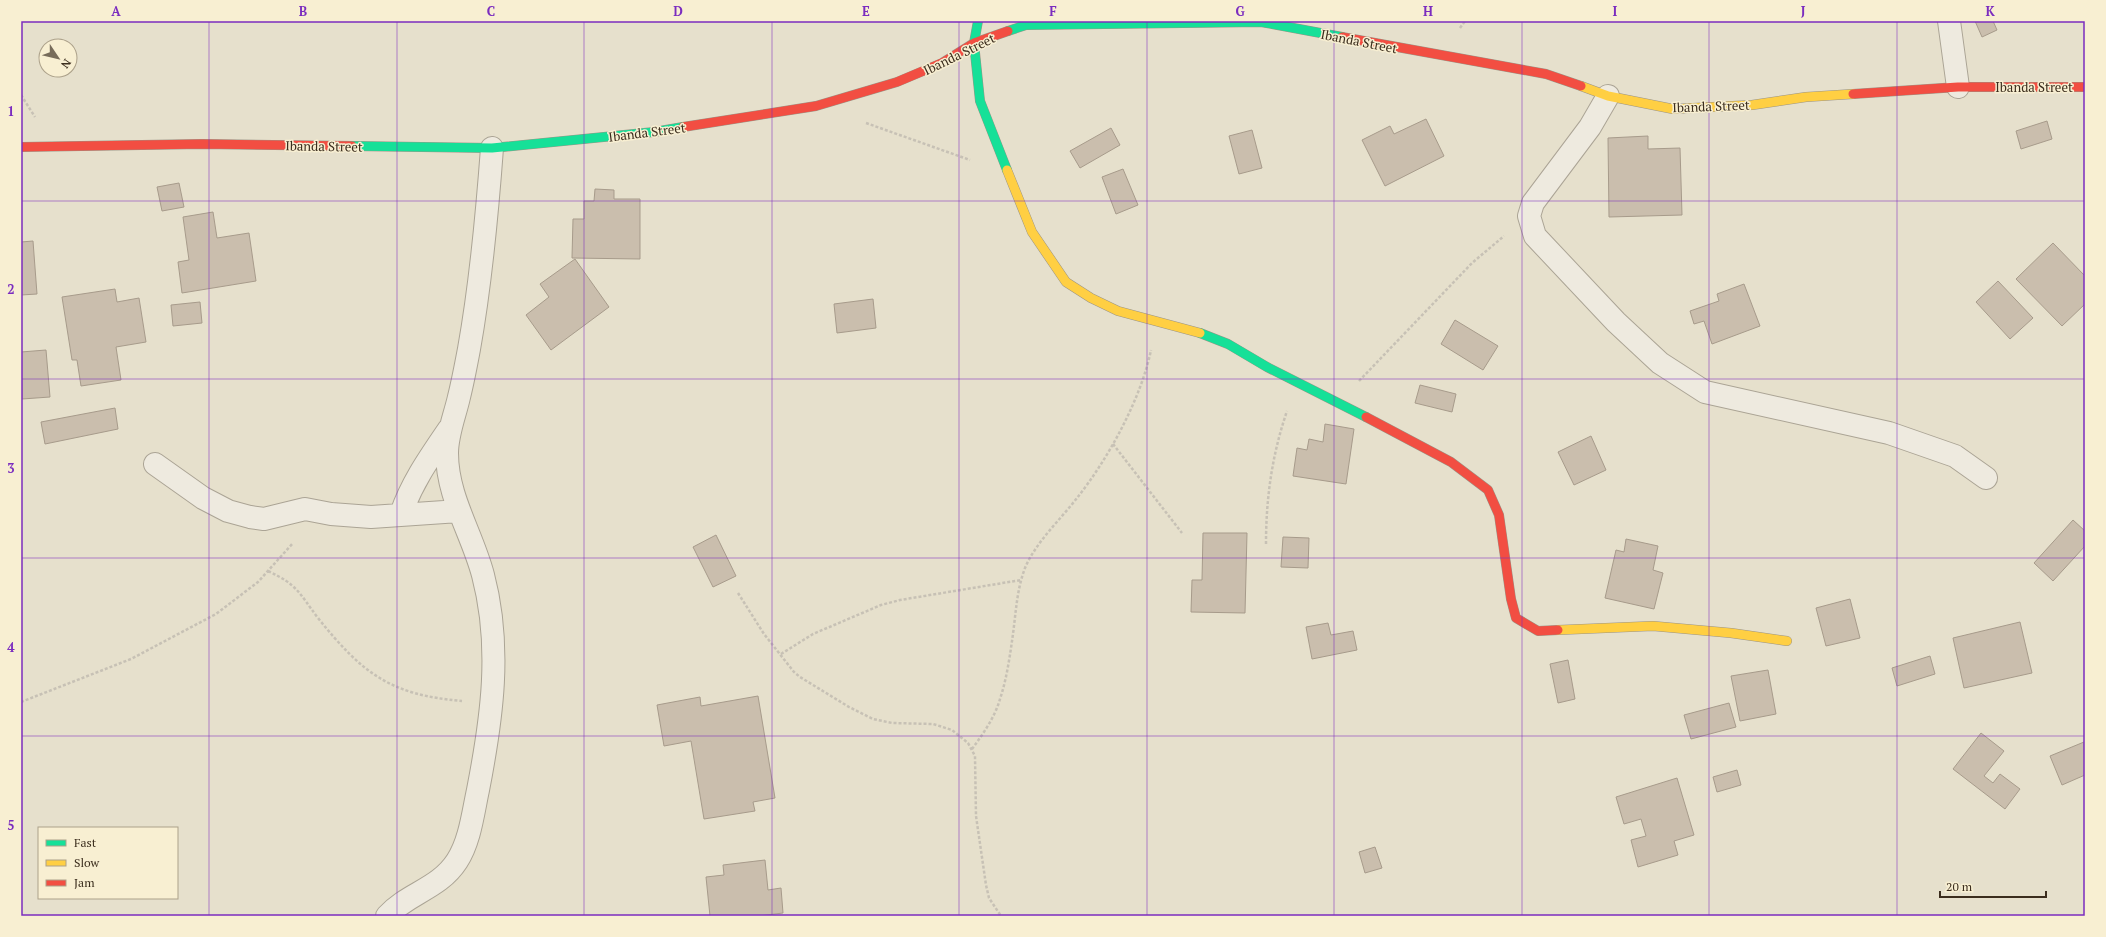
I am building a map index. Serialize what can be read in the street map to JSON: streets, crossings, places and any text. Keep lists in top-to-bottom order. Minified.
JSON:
{"streets":{"street":["Ibanda Street"]},"legend":["Fast","Slow","Jam"],"scale_bar":"20 m","north":"bottom right","grid":{"columns":["A","B","C","D","E","F","G","H","I","J","K"],"rows":["1","2","3","4","5"]}}
